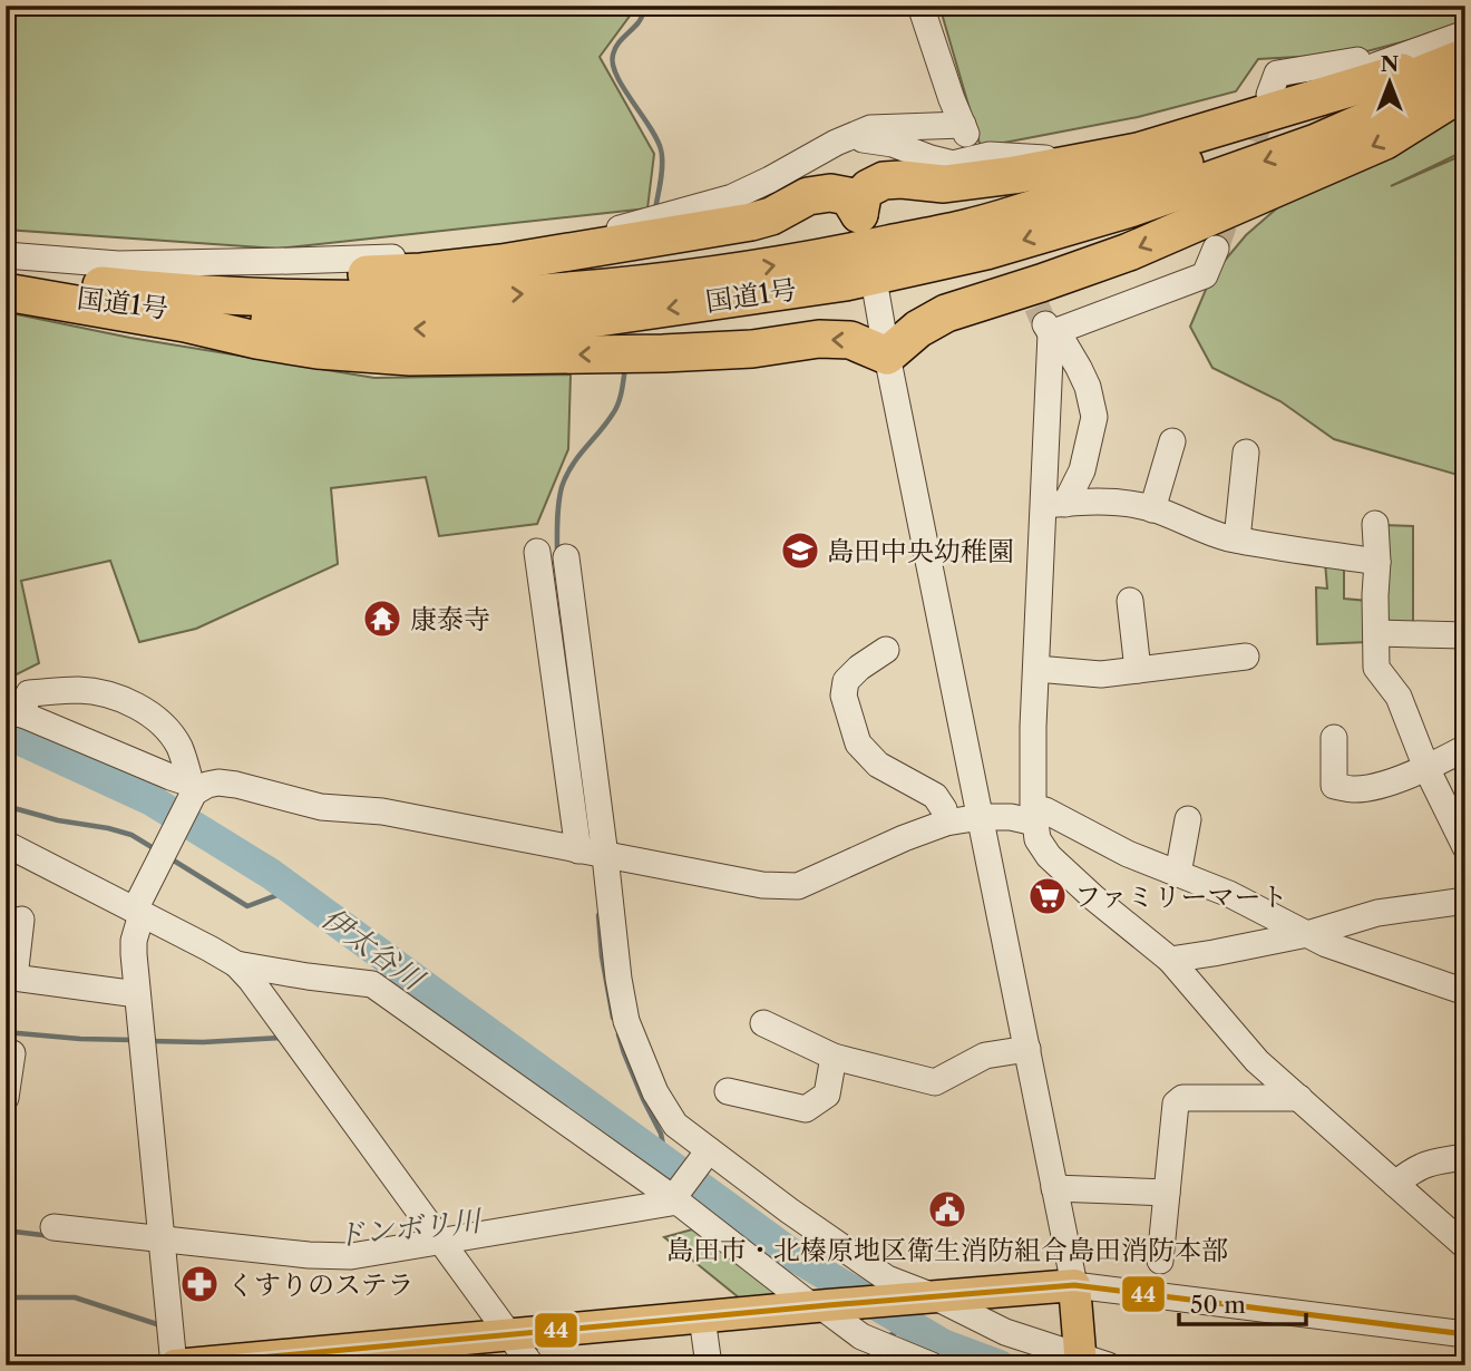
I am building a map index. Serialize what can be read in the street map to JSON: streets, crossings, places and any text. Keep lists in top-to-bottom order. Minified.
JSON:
{"streets":{"highway":["国道1号"]},"water":["伊太谷川","ドンボリ川"],"places":{"school or university":["島田中央幼稚園"],"temple":["康泰寺"],"supermarket":["ファミリーマート"],"public building":["島田市・北榛原地区衛生消防組合島田消防本部"],"pharmacy":["くすりのステラ"]},"lines":["transit line 44"],"scale_bar":"50 m","north":"top"}
